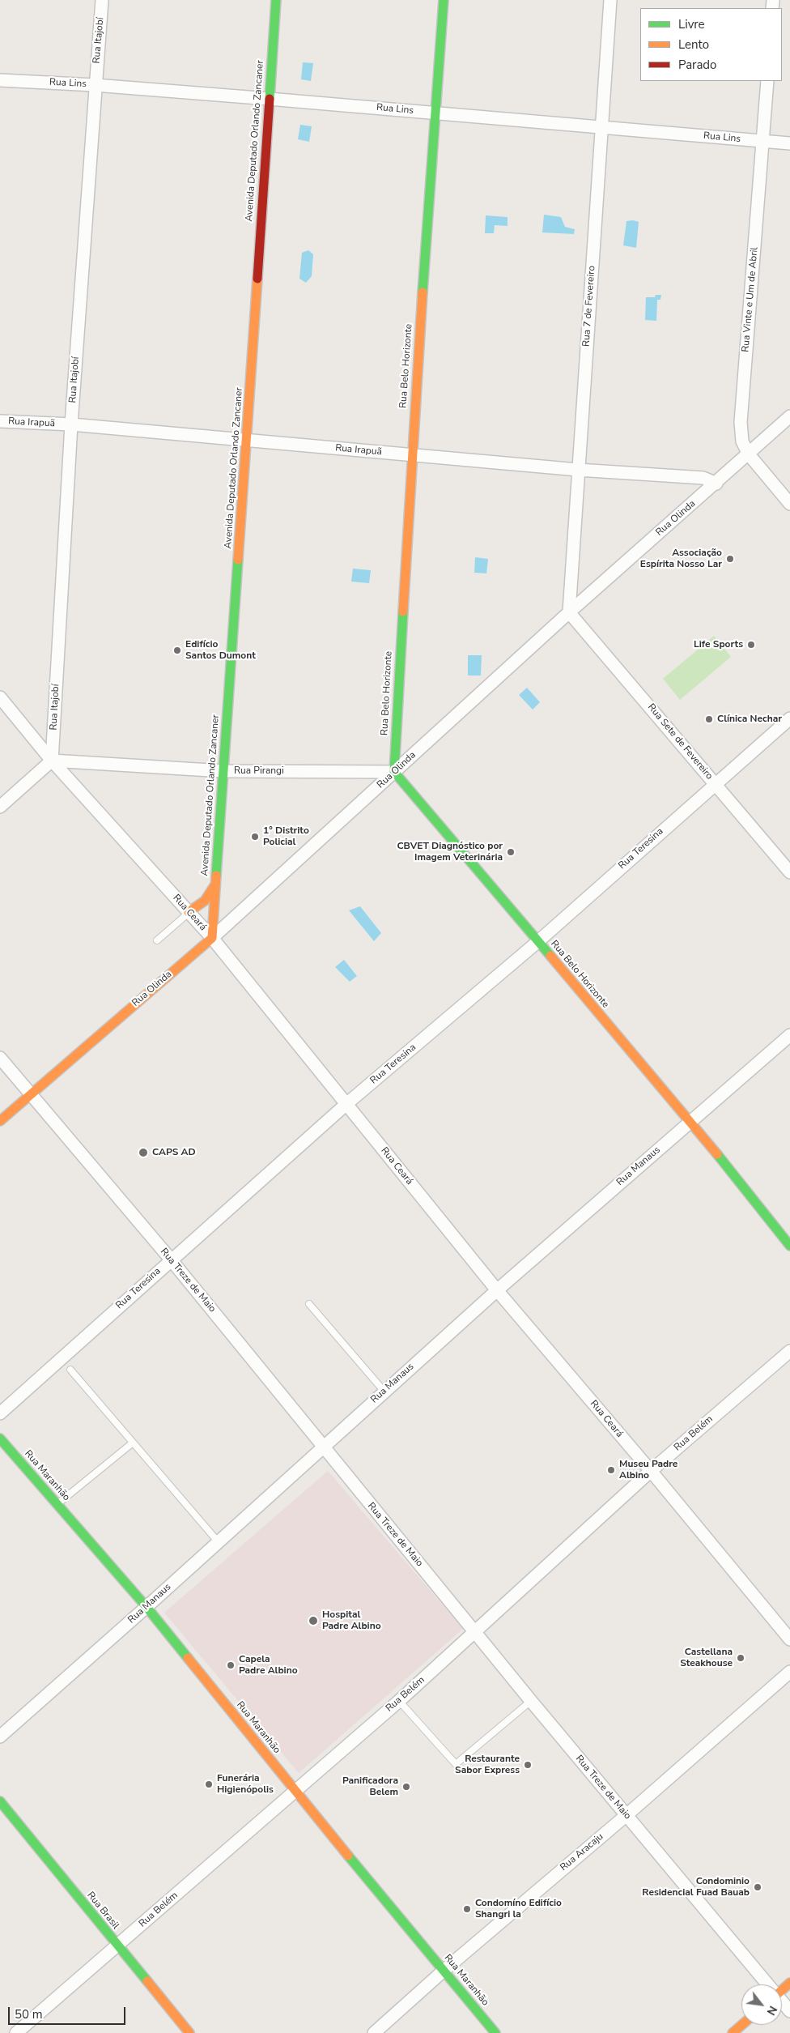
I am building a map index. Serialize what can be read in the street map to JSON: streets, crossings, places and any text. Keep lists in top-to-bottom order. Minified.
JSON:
{"streets":{"street":["Rua Itajobí","Rua Lins","Avenida Deputado Orlando Zancaner","Rua Vinte e Um de Abril","Rua 7 de Fevereiro","Rua Belo Horizonte","Rua Irapuã","Rua Olinda","Rua Sete de Fevereiro","Rua Pirangi","Rua Teresina","Rua Ceará","Rua Manaus","Rua Treze de Maio","Rua Belém","Rua Maranhão","Rua Aracaju","Rua Brasil"]},"crossings":[["Rua Itajobí","Rua Lins"],["Rua Itajobí","Rua Irapuã"],["Rua Itajobí","Rua Pirangi"],["Rua Itajobí","Rua Ceará"],["Rua Lins","Avenida Deputado Orlando Zancaner"],["Rua Lins","Rua Vinte e Um de Abril"],["Rua Lins","Rua 7 de Fevereiro"],["Rua Lins","Rua Belo Horizonte"],["Avenida Deputado Orlando Zancaner","Rua Irapuã"],["Avenida Deputado Orlando Zancaner","Rua Olinda"],["Avenida Deputado Orlando Zancaner","Rua Pirangi"],["Avenida Deputado Orlando Zancaner","Rua Ceará"],["Rua Vinte e Um de Abril","Rua Olinda"],["Rua 7 de Fevereiro","Rua Irapuã"],["Rua 7 de Fevereiro","Rua Olinda"],["Rua 7 de Fevereiro","Rua Sete de Fevereiro"],["Rua Belo Horizonte","Rua Irapuã"],["Rua Belo Horizonte","Rua Olinda"],["Rua Belo Horizonte","Rua Pirangi"],["Rua Belo Horizonte","Rua Teresina"],["Rua Belo Horizonte","Rua Manaus"],["Rua Irapuã","Rua Olinda"],["Rua Olinda","Rua Sete de Fevereiro"],["Rua Olinda","Rua Pirangi"],["Rua Olinda","Rua Ceará"],["Rua Olinda","Rua Treze de Maio"],["Rua Sete de Fevereiro","Rua Teresina"],["Rua Pirangi","Rua Ceará"],["Rua Teresina","Rua Ceará"],["Rua Teresina","Rua Treze de Maio"],["Rua Ceará","Rua Manaus"],["Rua Ceará","Rua Belém"],["Rua Manaus","Rua Treze de Maio"],["Rua Manaus","Rua Maranhão"],["Rua Treze de Maio","Rua Belém"],["Rua Treze de Maio","Rua Aracaju"],["Rua Belém","Rua Maranhão"],["Rua Belém","Rua Brasil"],["Rua Maranhão","Rua Aracaju"]],"places":["Associação Espírita Nosso Lar","Life Sports","Edifício Santos Dumont","Clínica Nechar","1° Distrito Policial","CBVET Diagnóstico por Imagem Veterinária","CAPS AD","Museu Padre Albino","Hospital Padre Albino","Castellana Steakhouse","Capela Padre Albino","Restaurante Sabor Express","Funerária Higienópolis","Panificadora Belem","Condominio Residencial Fuad Bauab","Condomíno Edifício Shangri la"],"legend":["Livre","Lento","Parado"],"scale_bar":"50 m","north":"bottom right"}
